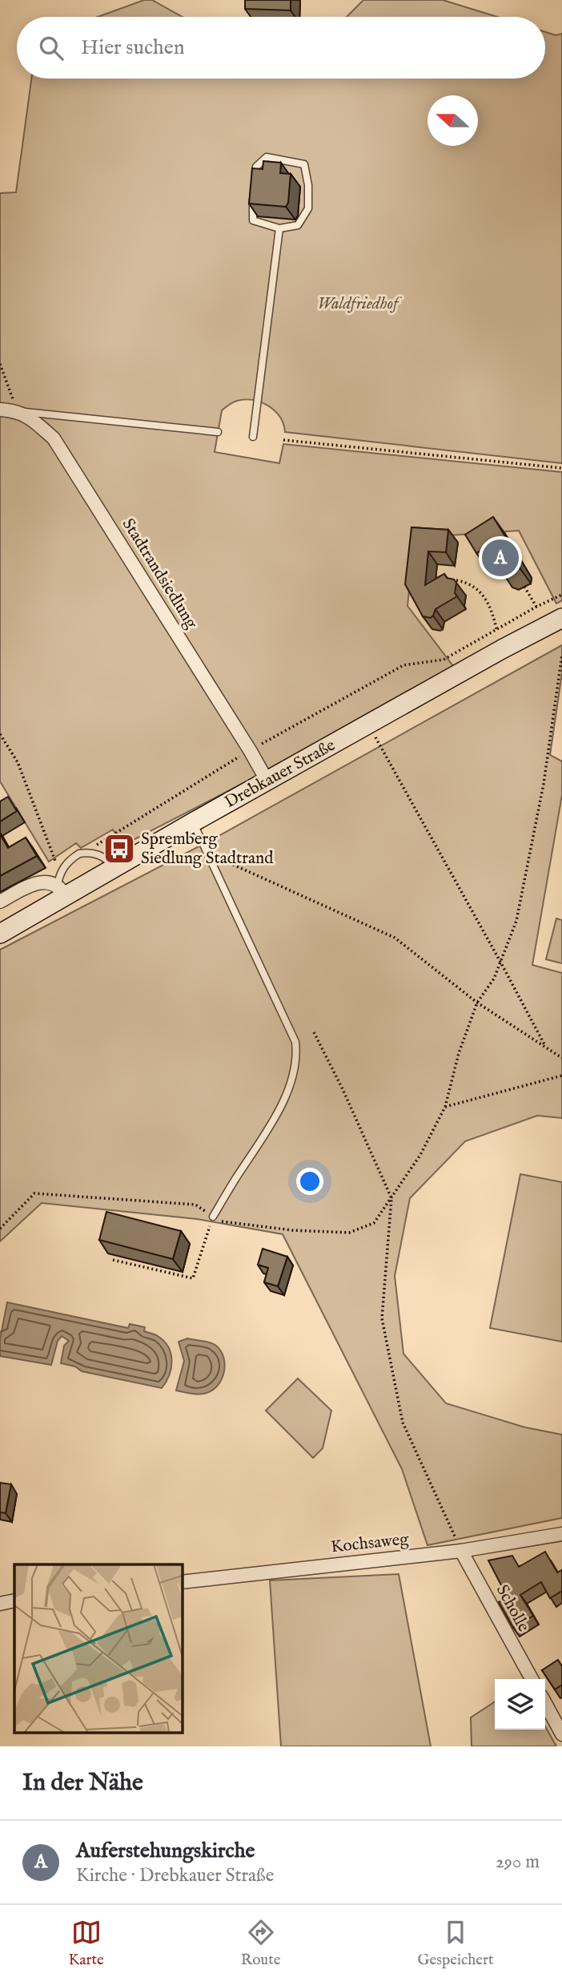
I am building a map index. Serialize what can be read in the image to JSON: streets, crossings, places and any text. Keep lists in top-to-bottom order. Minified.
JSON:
{"streets":{"street":["Stadtrandsiedlung","Drebkauer Straße","Kochsaweg","Scholle"]},"crossings":[["Stadtrandsiedlung","Drebkauer Straße"],["Kochsaweg","Scholle"]],"parks":["Waldfriedhof"],"places":{"bus stop":["Spremberg Siedlung Stadtrand"]},"north":"left","page":{"search":"Hier suchen","pins":"A","heading":"In der Nähe","list":[{"mark":"A","name":"Auferstehungskirche","note":"Kirche · Drebkauer Straße","value":"290 m"}],"nav":["Karte","Route","Gespeichert"]}}
